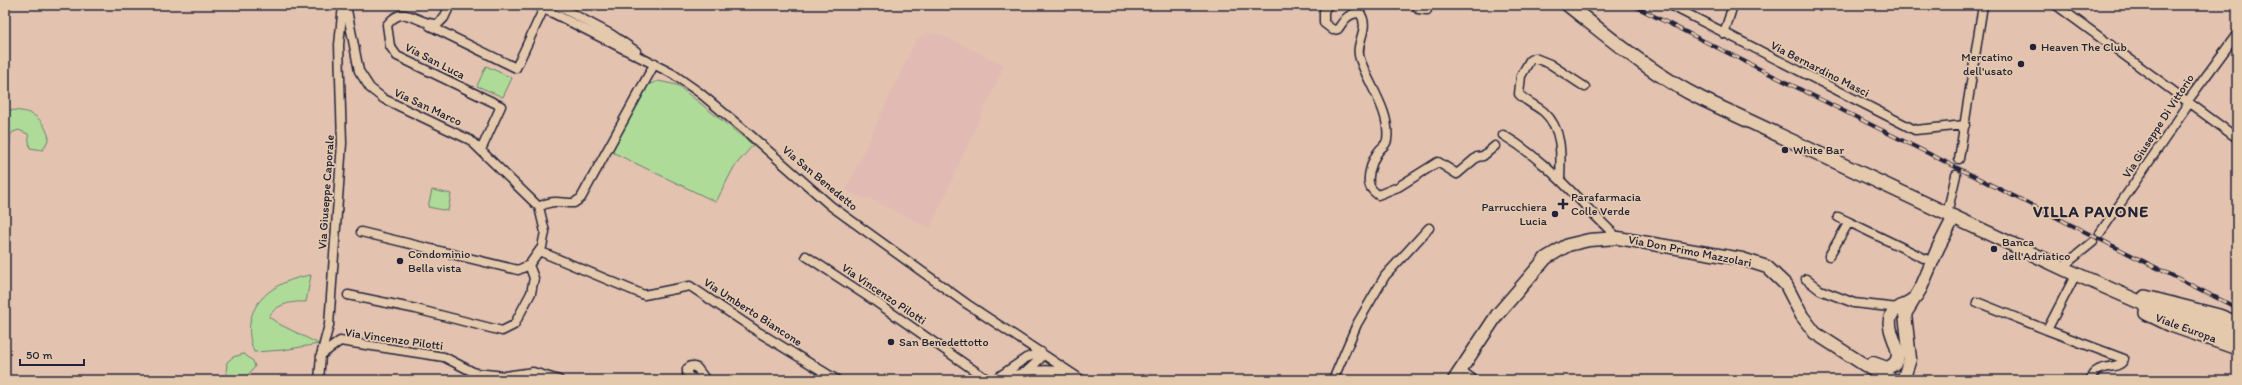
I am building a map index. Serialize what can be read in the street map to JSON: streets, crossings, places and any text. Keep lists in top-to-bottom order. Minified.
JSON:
{"streets":{"main road":["Viale Europa"],"street":["Via San Luca","Via Bernardino Masci","Via San Marco","Via Giuseppe Di Vittorio","Via San Benedetto","Via Giuseppe Caporale","Via Don Primo Mazzolari","Via Vincenzo Pilotti","Via Umberto Biancone"]},"crossings":[["Via San Luca","Via San Marco"],["Via San Marco","Via Giuseppe Caporale"],["Via Giuseppe Caporale","Via Vincenzo Pilotti"],["Via Don Primo Mazzolari","Viale Europa"]],"districts":["VILLA PAVONE"],"places":{"other":["Heaven The Club","Mercatino dell'usato","White Bar","Parrucchiera Lucia","Banca dell'Adriatico","Condominio Bella vista","San Benedettotto"],"health":["Parafarmacia Colle Verde"]},"scale_bar":"50 m"}
